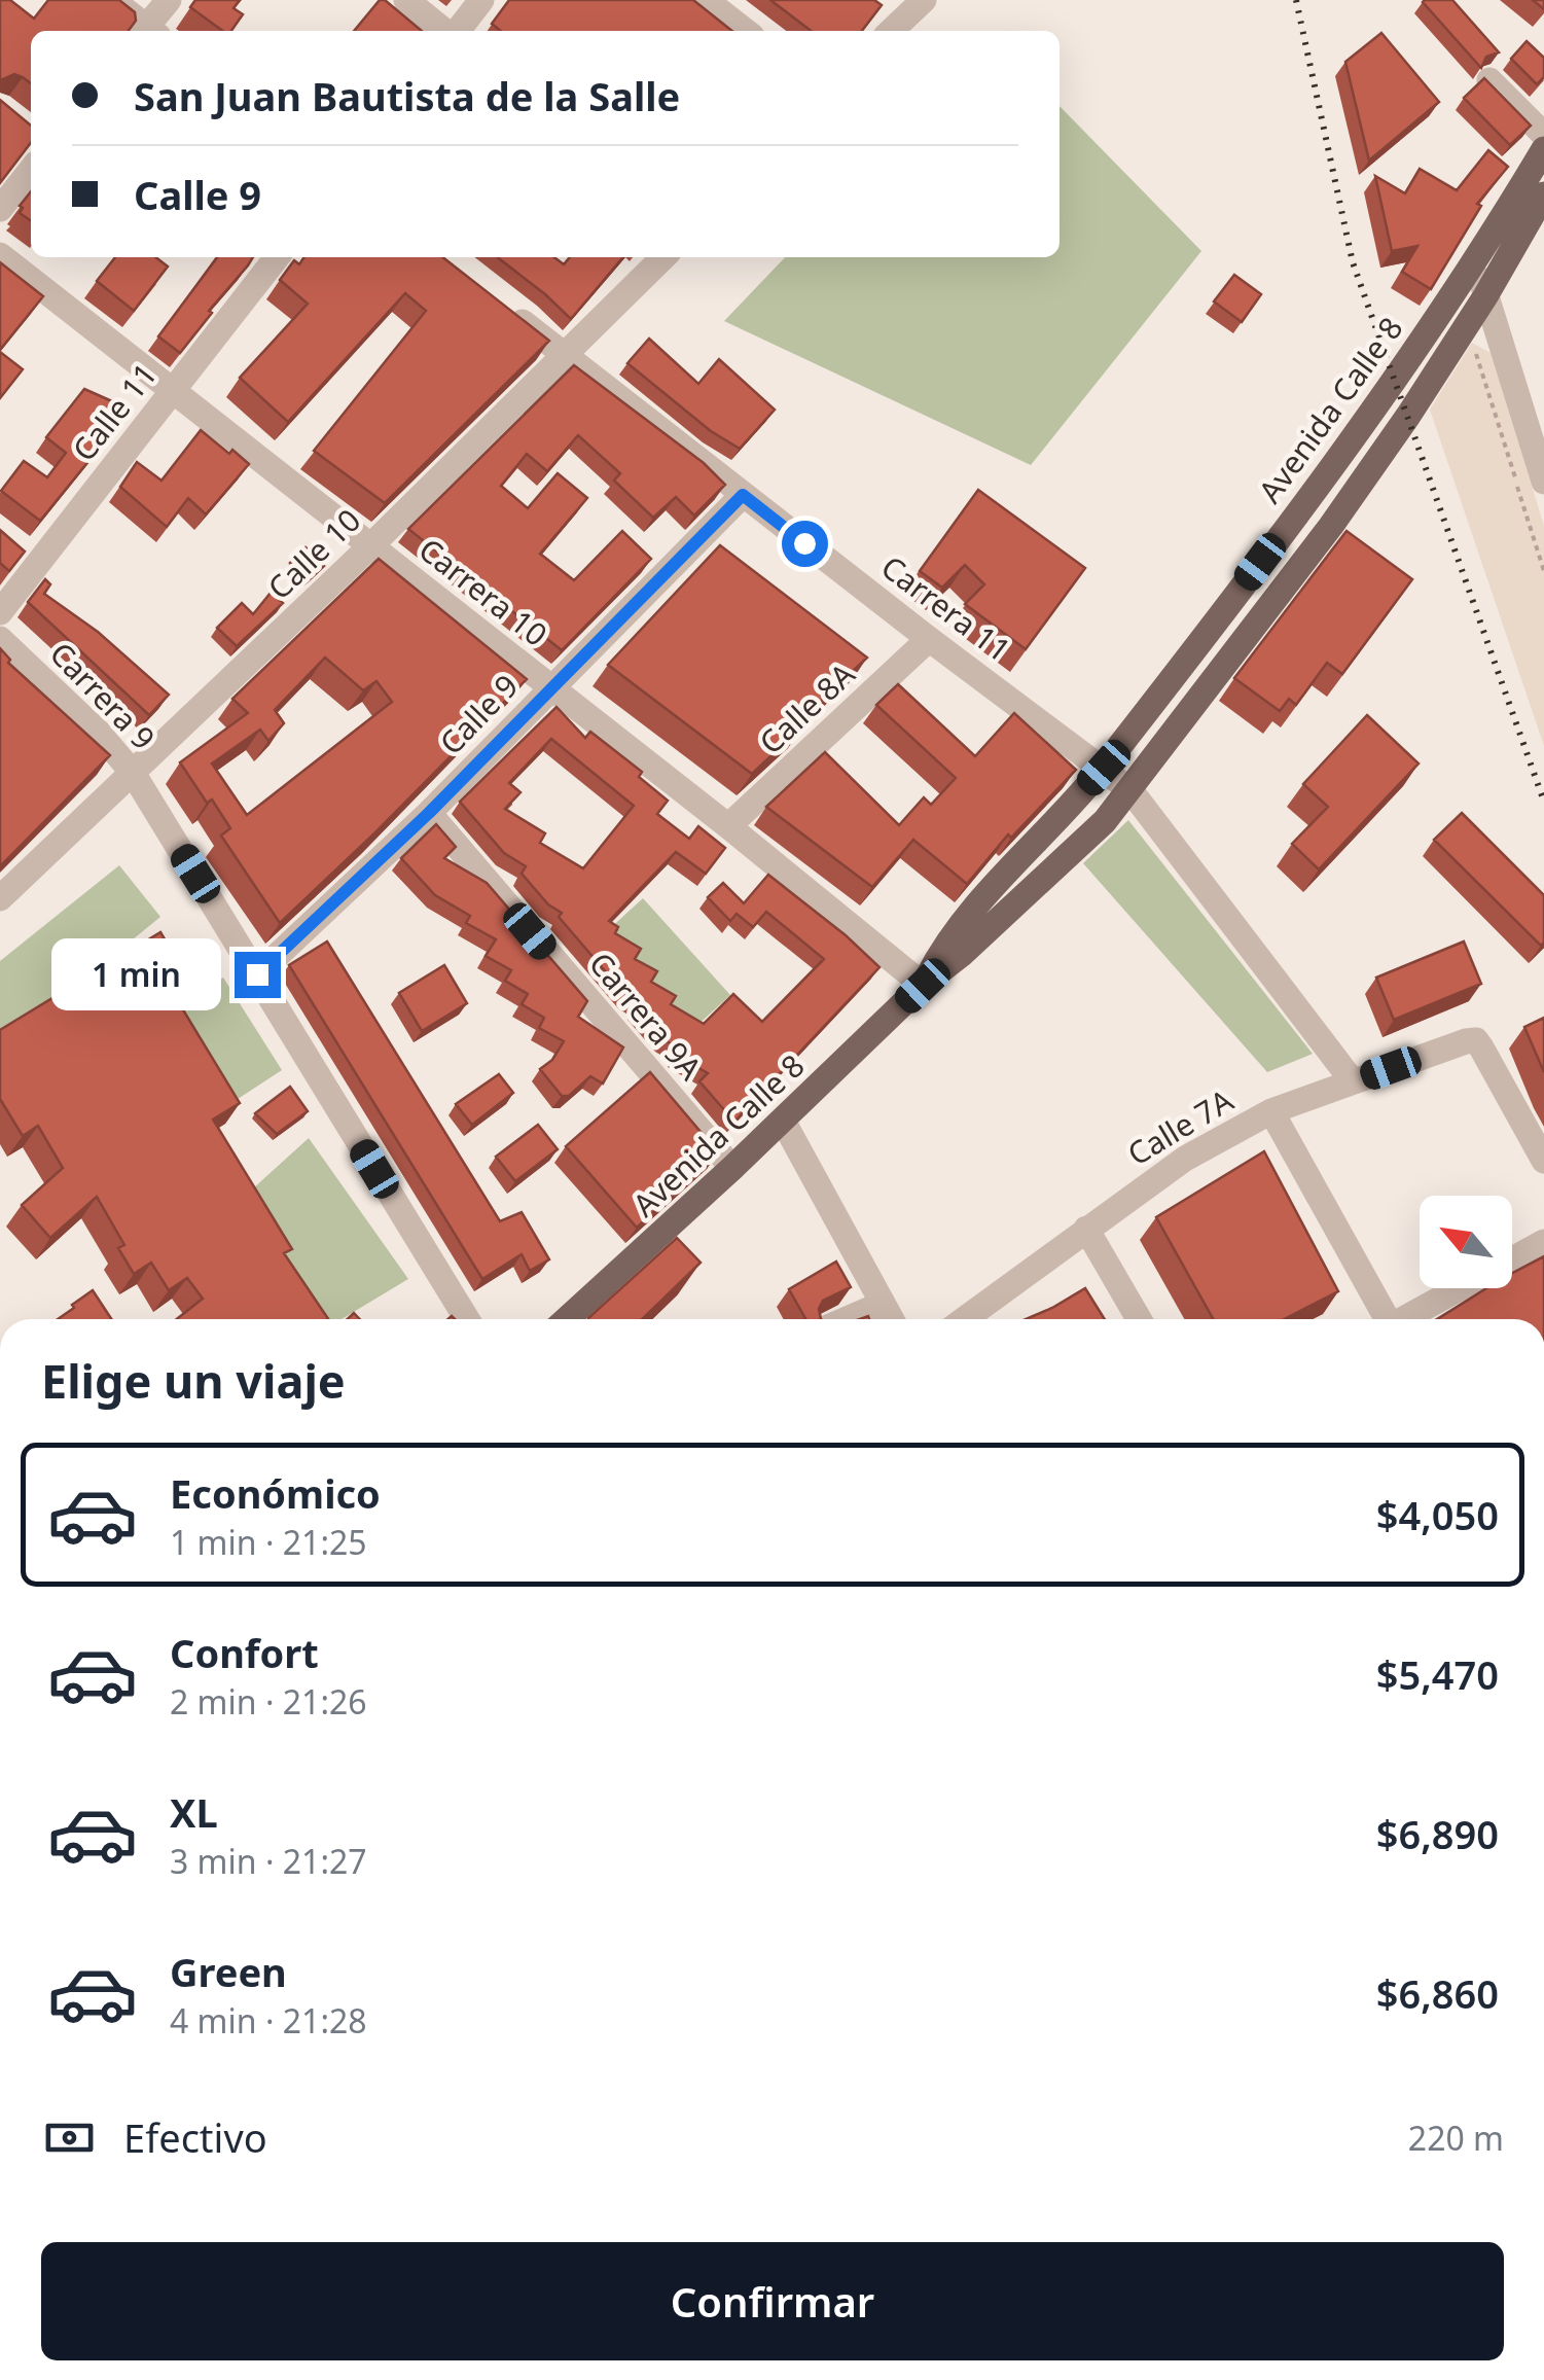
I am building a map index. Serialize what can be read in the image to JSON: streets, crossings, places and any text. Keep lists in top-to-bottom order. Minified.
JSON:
{"streets":{"main road":["Avenida Calle 8"],"street":["Calle 11","Calle 10","Carrera 10","Carrera 11","Carrera 9","Calle 8A","Calle 9","Carrera 9A","Calle 7A"]},"crossings":[["Avenida Calle 8","Carrera 10"],["Avenida Calle 8","Carrera 11"],["Avenida Calle 8","Carrera 9A"],["Calle 11","Carrera 10"],["Calle 10","Carrera 10"],["Calle 10","Carrera 11"],["Calle 10","Carrera 9"],["Carrera 10","Calle 8A"],["Carrera 10","Calle 9"],["Carrera 11","Calle 8A"],["Carrera 11","Calle 9"],["Carrera 11","Calle 7A"],["Carrera 9","Calle 9"],["Calle 9","Carrera 9A"]],"north":"top left","page":{"banner":["San Juan Bautista de la Salle","Calle 9"],"bubble":"1 min","heading":"Elige un viaje","list":[{"name":"Económico","note":"1 min · 21:25","value":"$4,050"},{"name":"Confort","note":"2 min · 21:26","value":"$5,470"},{"name":"XL","note":"3 min · 21:27","value":"$6,890"},{"name":"Green","note":"4 min · 21:28","value":"$6,860"}],"pay":["Efectivo","220 m"],"buttons":"Confirmar"}}
